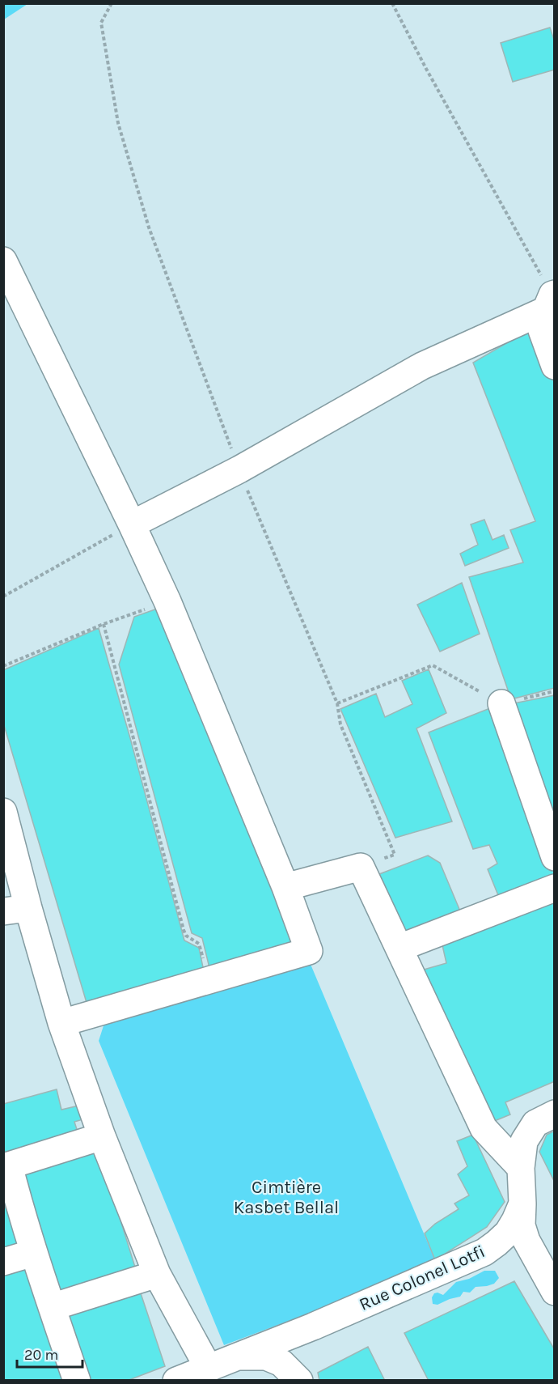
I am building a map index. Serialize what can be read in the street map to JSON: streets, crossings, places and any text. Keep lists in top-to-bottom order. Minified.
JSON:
{"streets":{"street":["Rue Colonel Lotfi"]},"parks":["Cimtière Kasbet Bellal"],"scale_bar":"20 m"}
